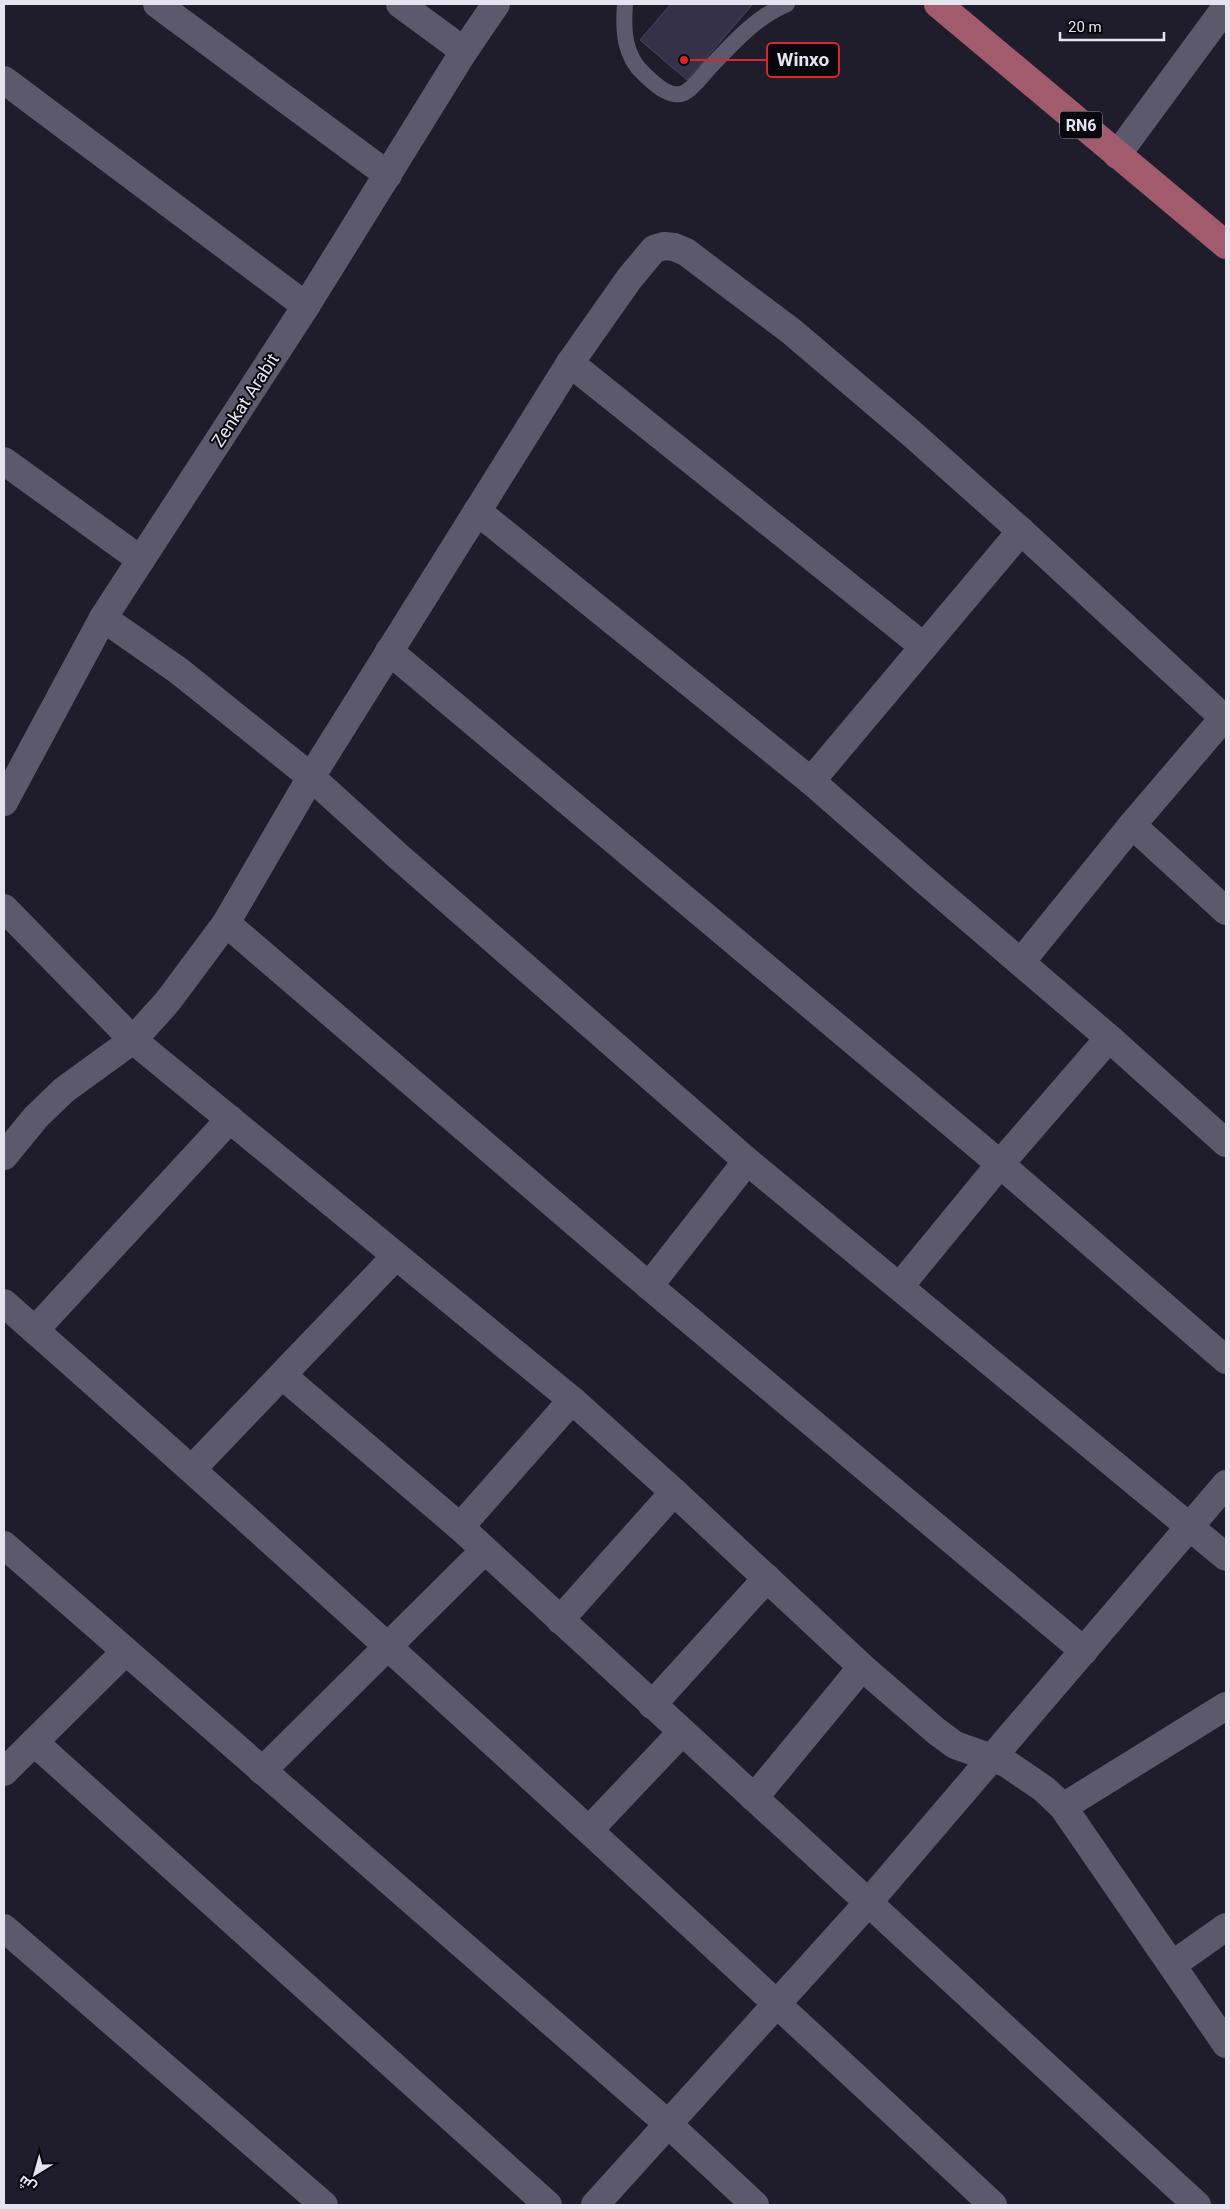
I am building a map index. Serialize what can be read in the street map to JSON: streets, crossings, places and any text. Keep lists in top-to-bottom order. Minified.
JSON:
{"streets":{"main road":["RN6"],"street":["Zenkat Arabit"]},"places":["Winxo"],"scale_bar":"20 m","north":"bottom left"}
